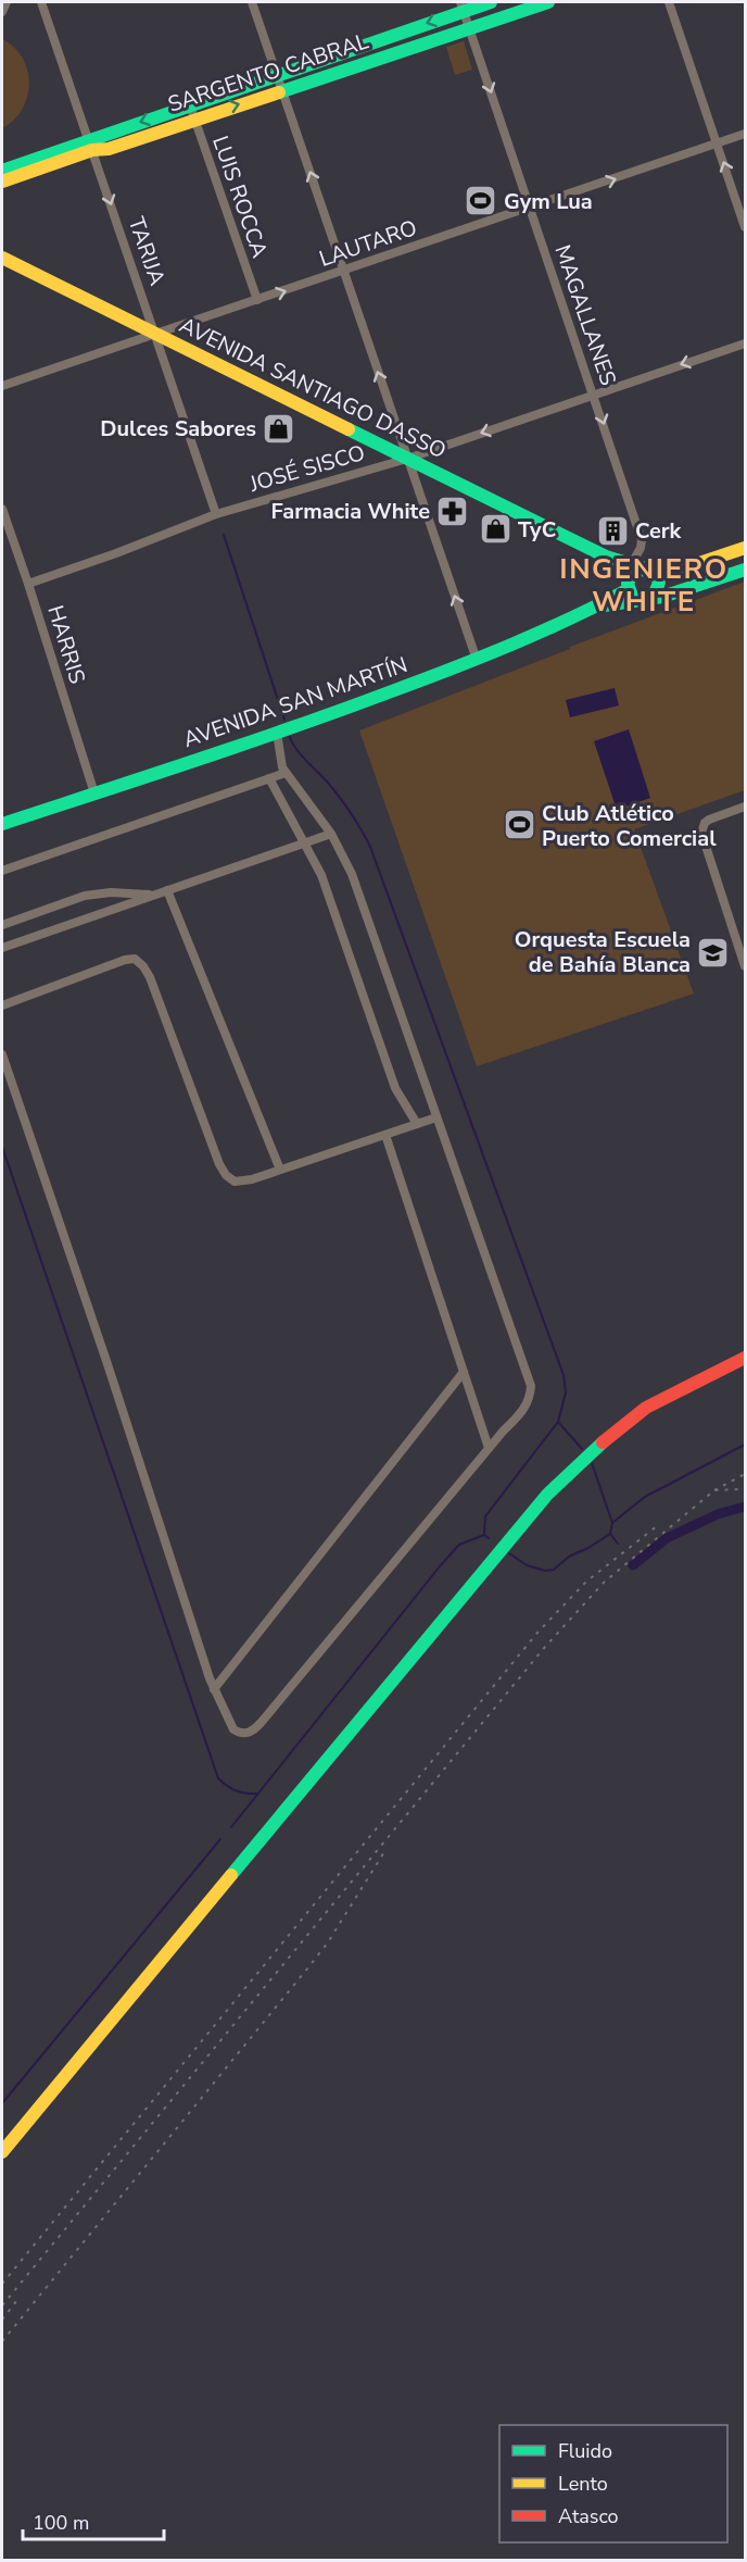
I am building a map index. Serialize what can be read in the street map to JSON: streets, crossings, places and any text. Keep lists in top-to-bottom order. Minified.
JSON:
{"streets":{"main road":["SARGENTO CABRAL","AVENIDA SANTIAGO DASSO","AVENIDA SAN MARTÍN"],"street":["LUIS ROCCA","LAUTARO","TARIJA","MAGALLANES","JOSÉ SISCO","HARRIS"]},"crossings":[["SARGENTO CABRAL","LUIS ROCCA"],["SARGENTO CABRAL","TARIJA"],["SARGENTO CABRAL","MAGALLANES"],["LUIS ROCCA","LAUTARO"],["LAUTARO","TARIJA"],["LAUTARO","MAGALLANES"],["LAUTARO","AVENIDA SANTIAGO DASSO"],["TARIJA","AVENIDA SANTIAGO DASSO"],["TARIJA","JOSÉ SISCO"],["MAGALLANES","AVENIDA SANTIAGO DASSO"],["MAGALLANES","JOSÉ SISCO"],["AVENIDA SANTIAGO DASSO","JOSÉ SISCO"],["AVENIDA SANTIAGO DASSO","AVENIDA SAN MARTÍN"],["JOSÉ SISCO","HARRIS"],["HARRIS","AVENIDA SAN MARTÍN"]],"one_way":["LAUTARO","TARIJA","MAGALLANES","JOSÉ SISCO"],"districts":["INGENIERO WHITE"],"places":{"sports":["Gym Lua","Club Atlético Puerto Comercial"],"shop":["Dulces Sabores","TyC"],"pharmacy":["Farmacia White"],"building":["Cerk"],"school or university":["Orquesta Escuela de Bahía Blanca"]},"legend":["Fluido","Lento","Atasco"],"scale_bar":"100 m"}
